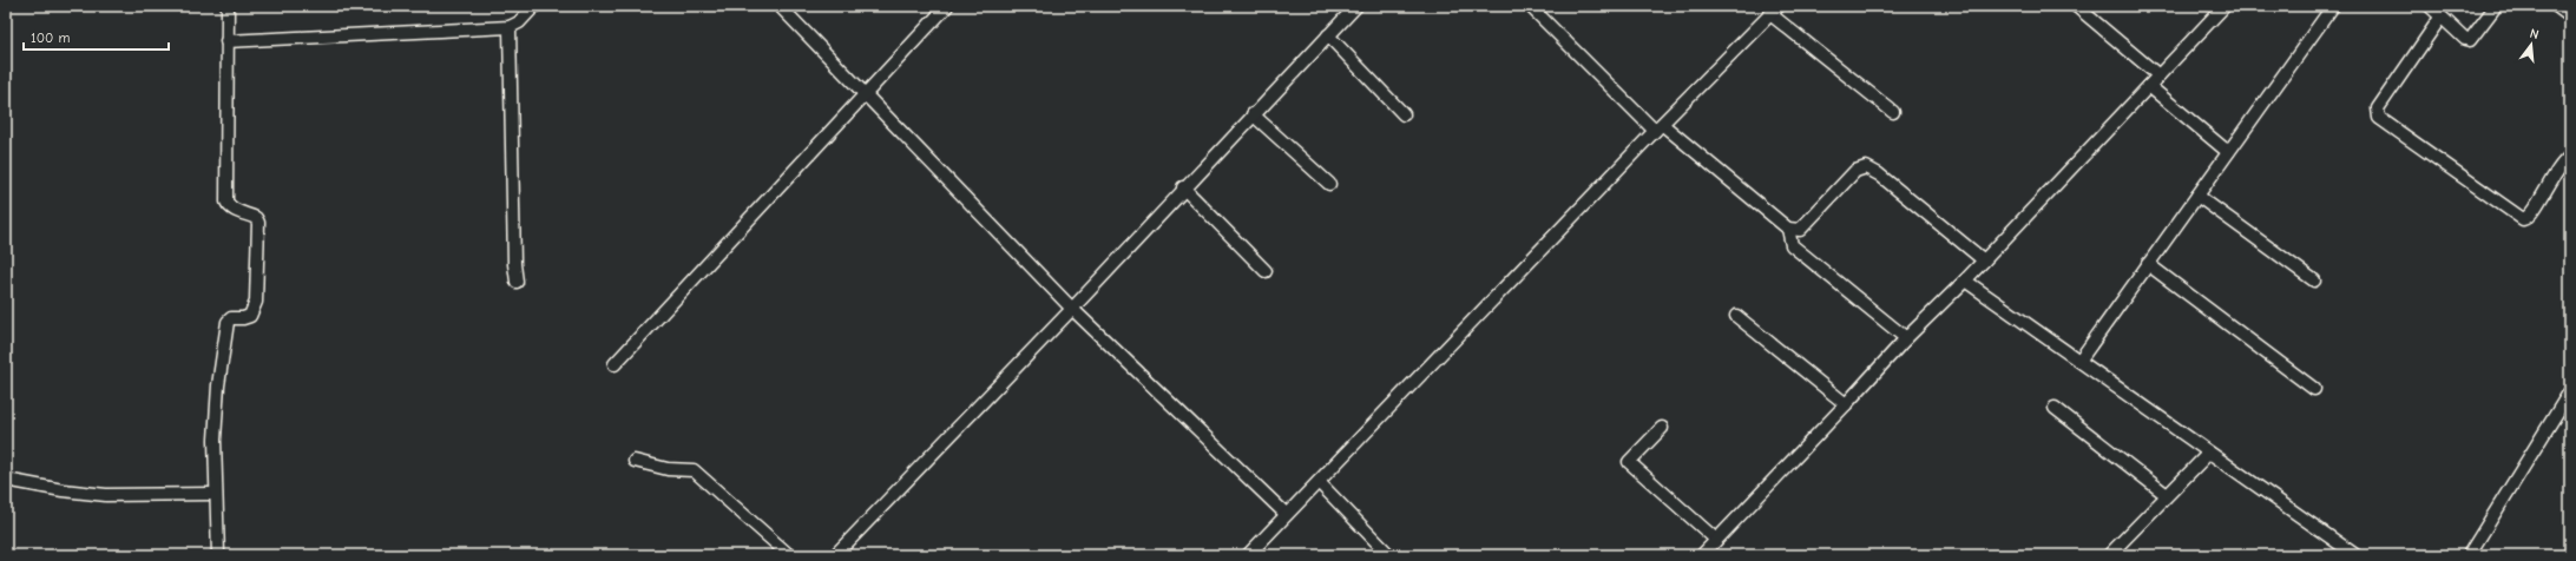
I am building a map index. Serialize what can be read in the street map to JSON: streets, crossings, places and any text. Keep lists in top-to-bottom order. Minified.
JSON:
{"scale_bar":"100 m","north":"top"}
